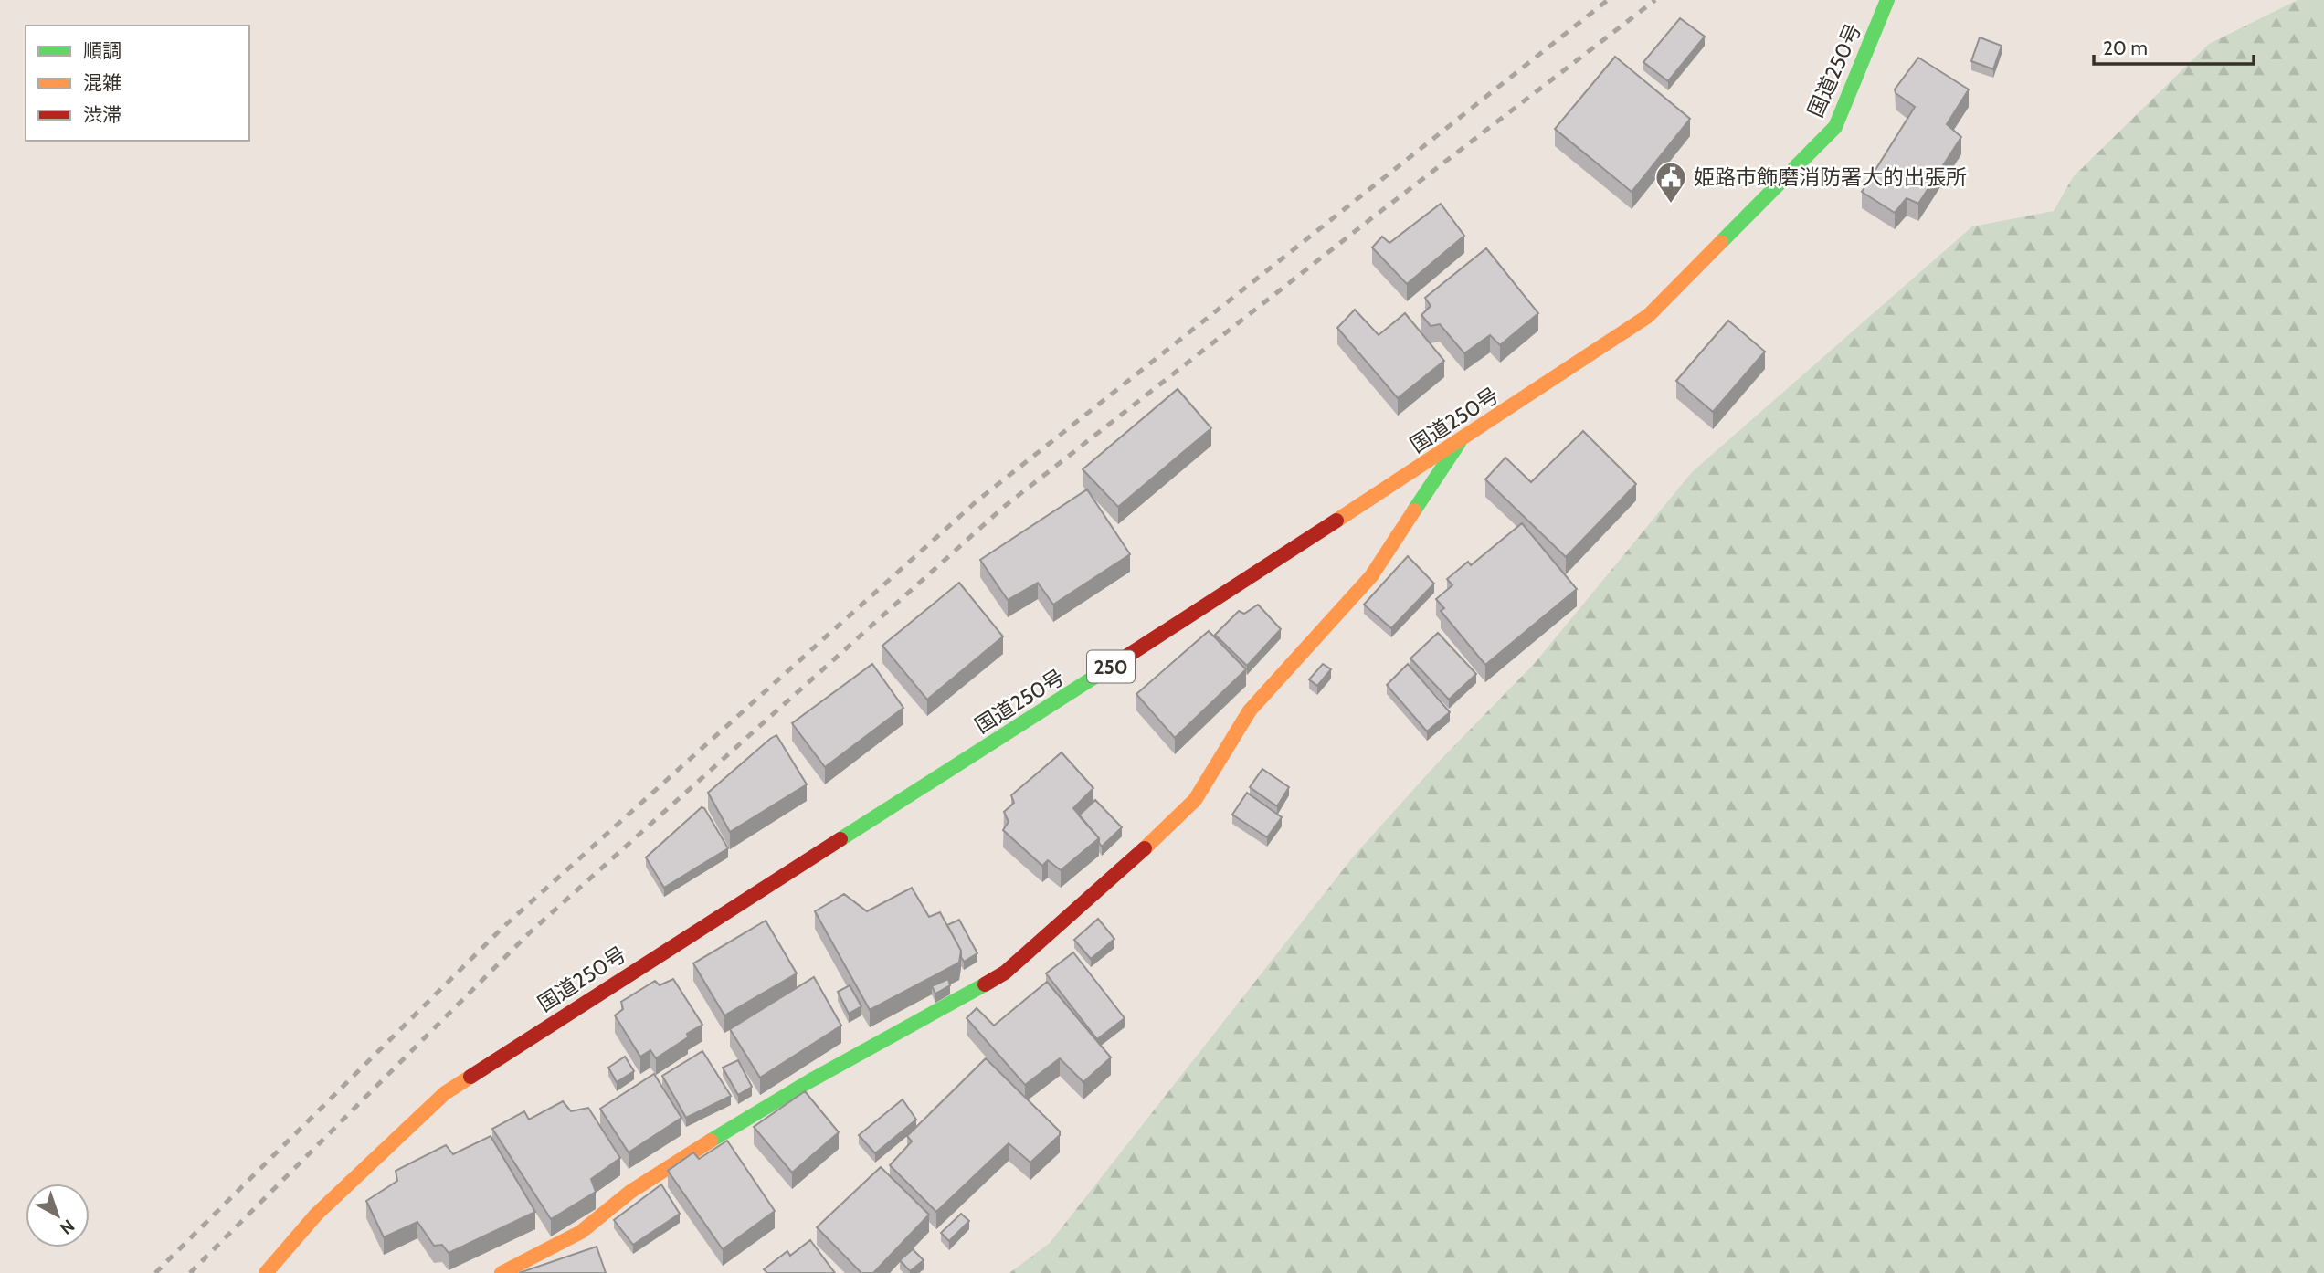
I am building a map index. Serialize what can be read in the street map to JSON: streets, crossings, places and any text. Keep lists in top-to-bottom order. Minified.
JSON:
{"streets":{"main road":["国道250号","250"]},"places":{"public building":["姫路市飾磨消防署大的出張所"]},"legend":["順調","混雑","渋滞"],"scale_bar":"20 m","north":"bottom right"}
